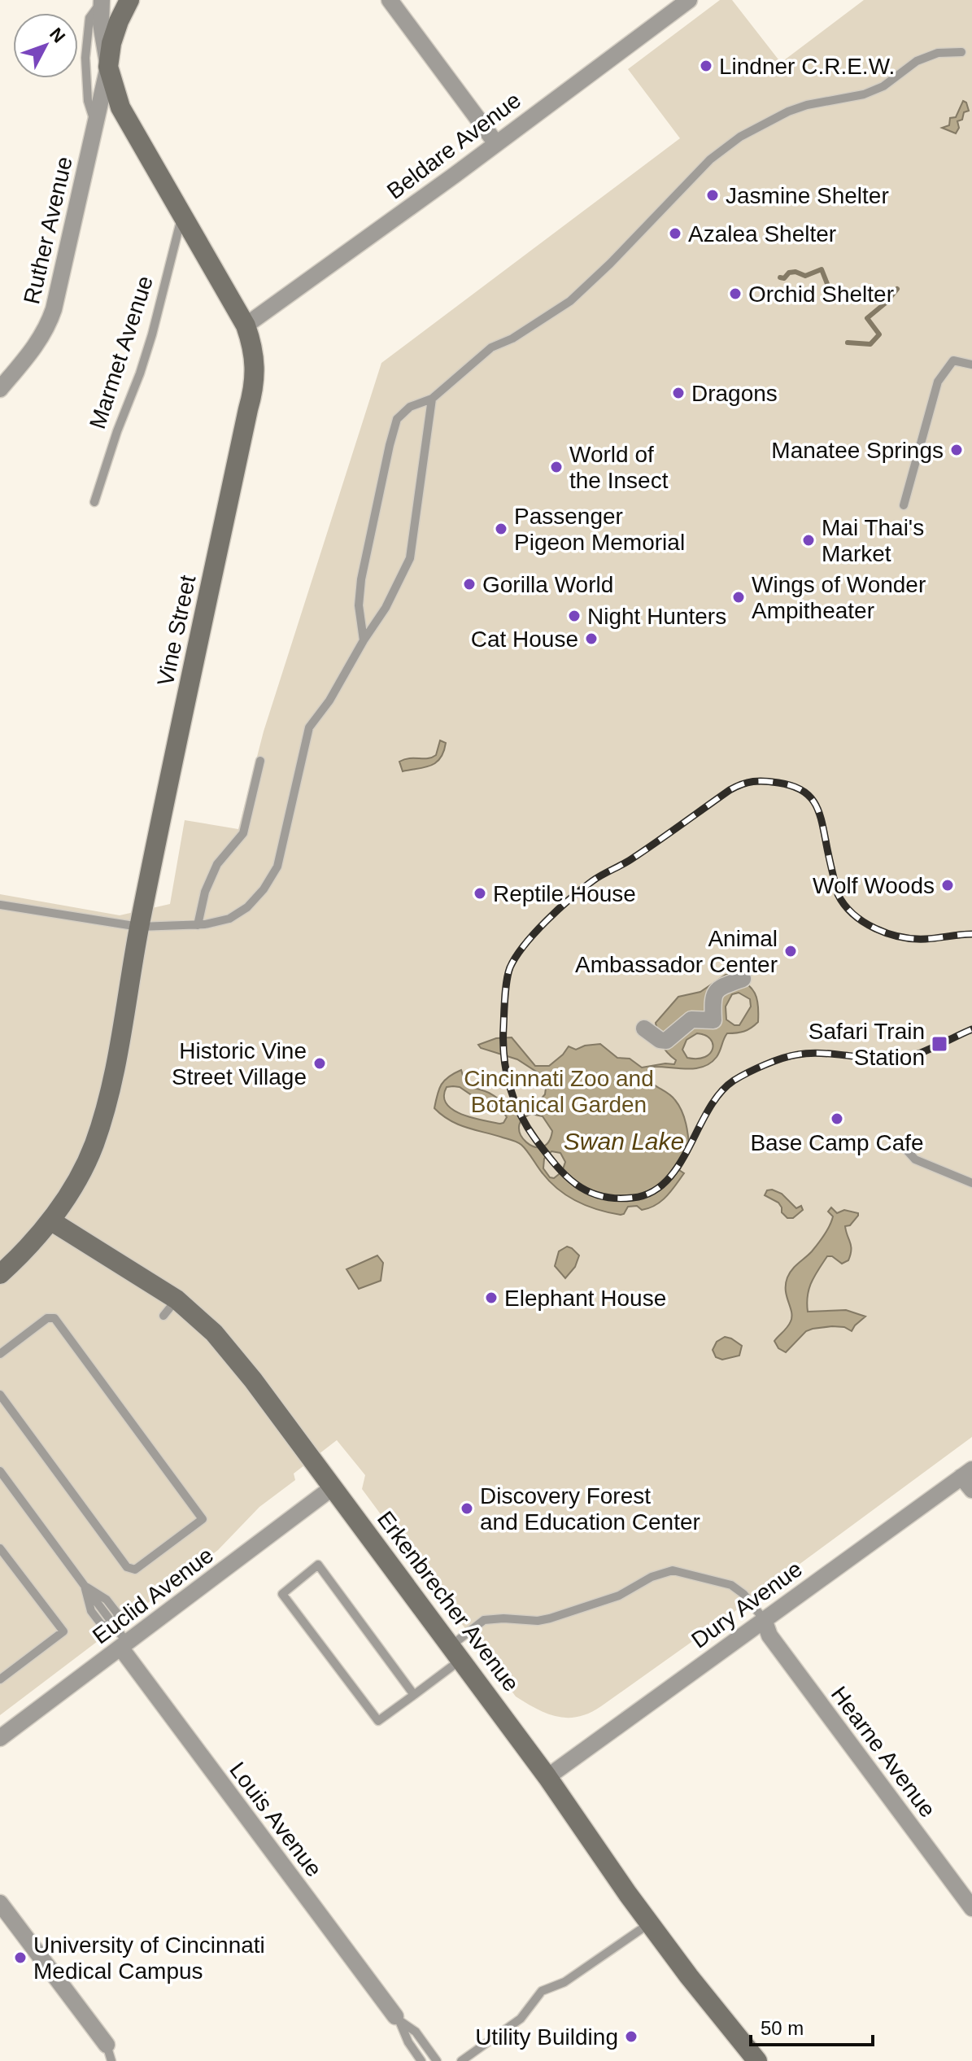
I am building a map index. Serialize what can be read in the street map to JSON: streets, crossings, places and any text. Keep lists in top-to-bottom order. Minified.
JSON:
{"streets":{"main road":["Vine Street","Erkenbrecher Avenue"],"street":["Beldare Avenue","Ruther Avenue","Euclid Avenue","Dury Avenue","Hearne Avenue","Louis Avenue"],"lane":["Marmet Avenue"]},"crossings":[["Beldare Avenue","Vine Street"],["Ruther Avenue","Vine Street"],["Marmet Avenue","Vine Street"],["Vine Street","Erkenbrecher Avenue"],["Euclid Avenue","Erkenbrecher Avenue"],["Euclid Avenue","Louis Avenue"],["Erkenbrecher Avenue","Dury Avenue"],["Dury Avenue","Hearne Avenue"]],"water":["Swan Lake"],"parks":["Cincinnati Zoo and Botanical Garden"],"places":{"other":["Lindner C.R.E.W.","Jasmine Shelter","Azalea Shelter","Orchid Shelter","Dragons","Manatee Springs","World of the Insect","Passenger Pigeon Memorial","Mai Thai's Market","Gorilla World","Wings of Wonder Ampitheater","Night Hunters","Cat House","Wolf Woods","Reptile House","Animal Ambassador Center","Historic Vine Street Village","Base Camp Cafe","Elephant House","Discovery Forest and Education Center","University of Cincinnati Medical Campus","Utility Building"],"transit":["Safari Train Station"]},"scale_bar":"50 m","north":"top right"}
